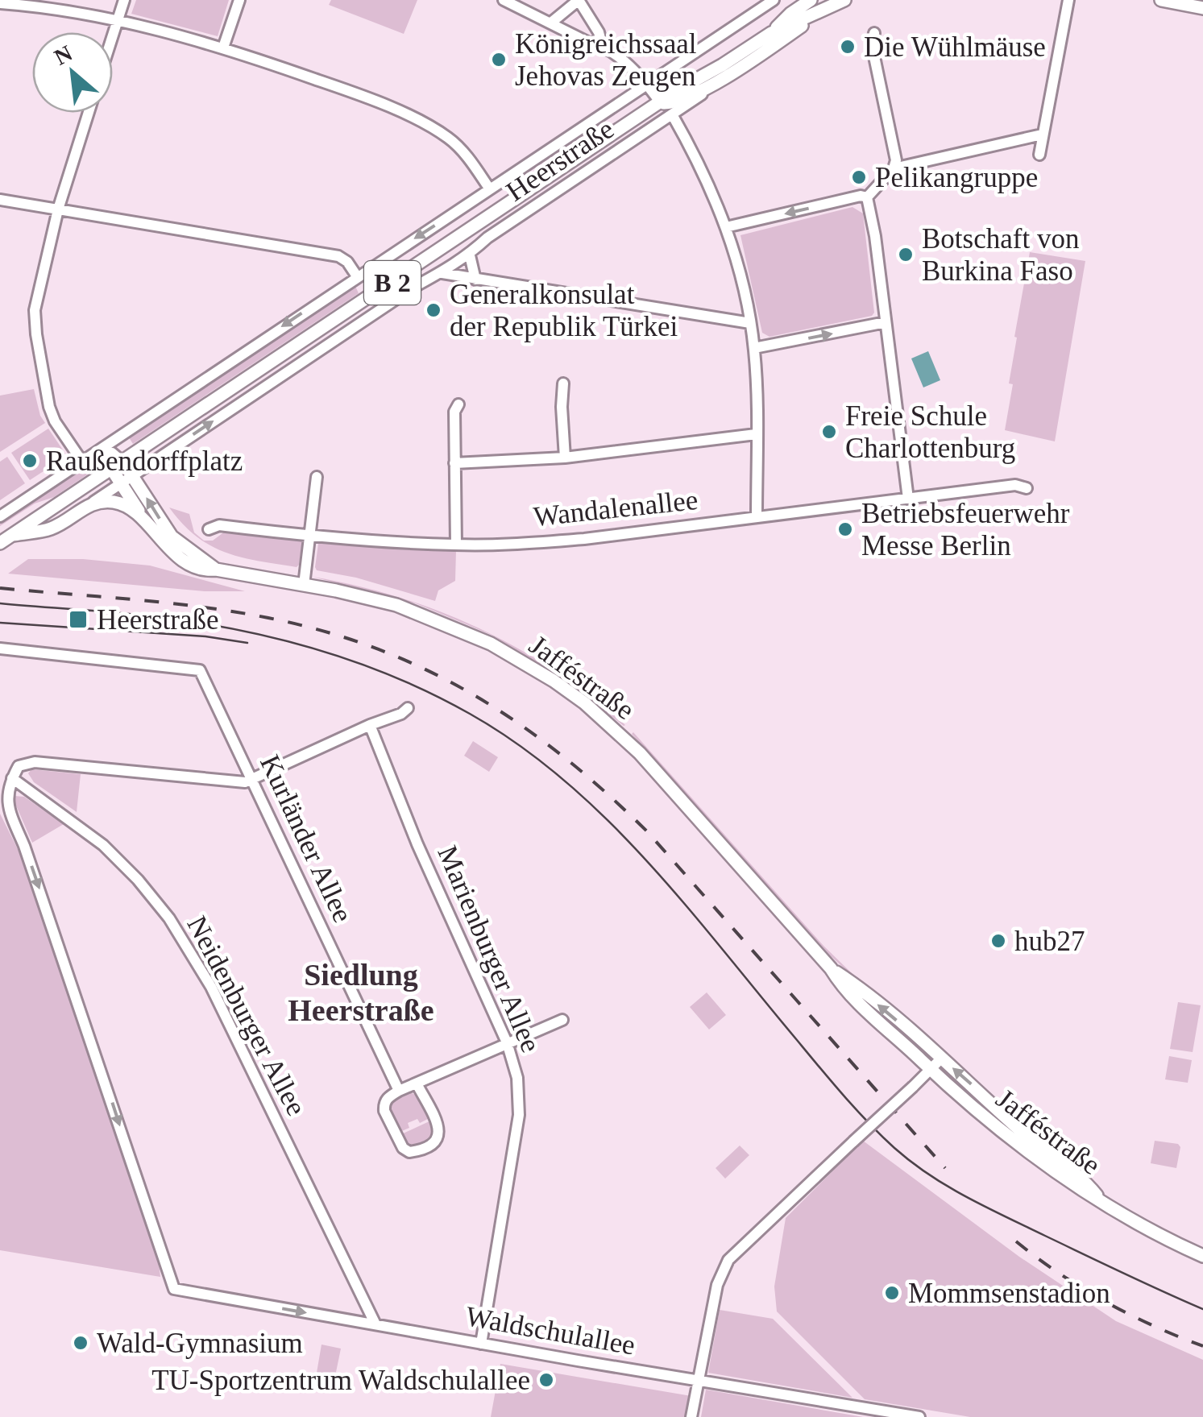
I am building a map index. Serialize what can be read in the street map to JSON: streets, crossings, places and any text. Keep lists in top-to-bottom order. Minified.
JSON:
{"streets":{"main road":["Heerstraße","B 2","Jafféstraße"],"street":["Wandalenallee","Kurländer Allee","Marienburger Allee","Neidenburger Allee","Waldschulallee"]},"crossings":[["Heerstraße","Jafféstraße"],["Marienburger Allee","Waldschulallee"],["Neidenburger Allee","Waldschulallee"]],"one_way":["Waldschulallee"],"districts":["Siedlung Heerstraße"],"places":{"other":["Die Wühlmäuse","Königreichssaal Jehovas Zeugen","Pelikangruppe","Botschaft von Burkina Faso","Generalkonsulat der Republik Türkei","Freie Schule Charlottenburg","Raußendorffplatz","Betriebsfeuerwehr Messe Berlin","hub27","Mommsenstadion","Wald-Gymnasium","TU-Sportzentrum Waldschulallee"],"transit":["Heerstraße"]},"north":"top left"}
